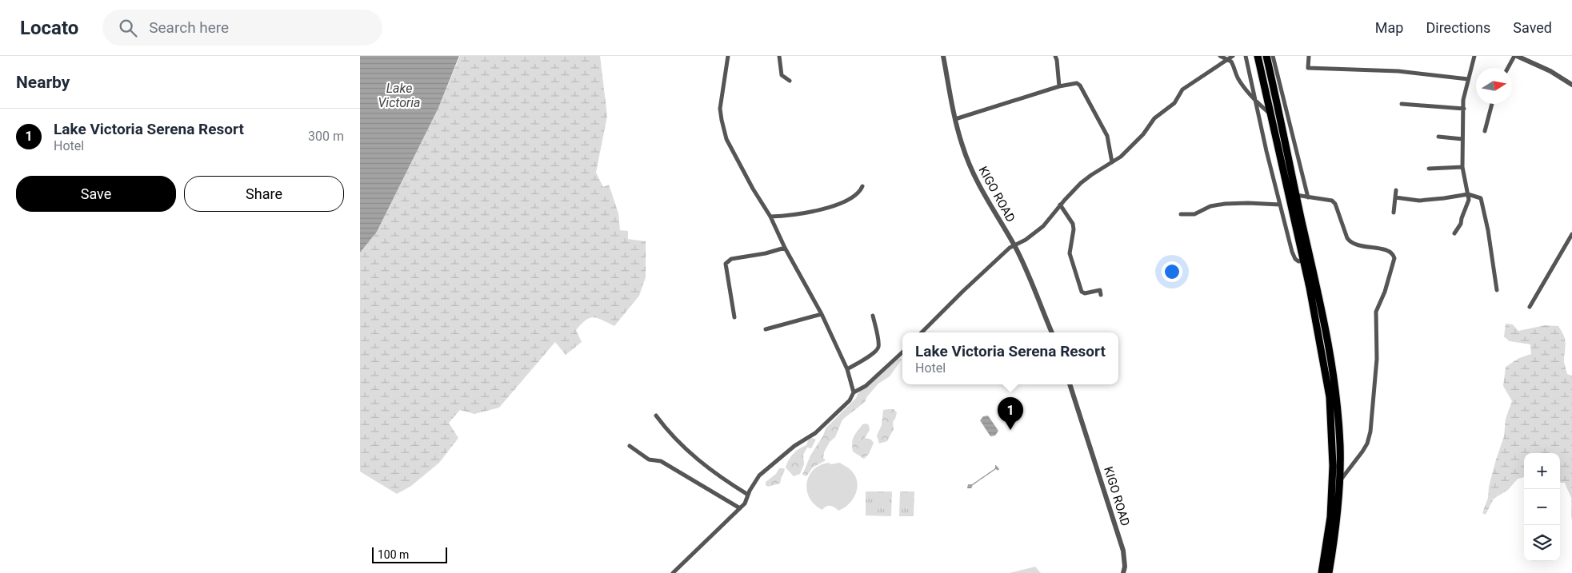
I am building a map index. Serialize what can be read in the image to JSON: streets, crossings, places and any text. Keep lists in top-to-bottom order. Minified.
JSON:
{"streets":{"street":["KIGO ROAD"]},"water":["Lake Victoria"],"scale_bar":"100 m","north":"right","page":{"header":"Locato","search":"Search here","nav":["Map","Directions","Saved"],"heading":"Nearby","list":[{"mark":"1","name":"Lake Victoria Serena Resort","note":"Hotel","value":"300 m"}],"buttons":["Save","Share"],"popup":["Lake Victoria Serena Resort","Hotel"],"pins":"1","map_buttons":["+","−"],"scale":"100 m"}}
